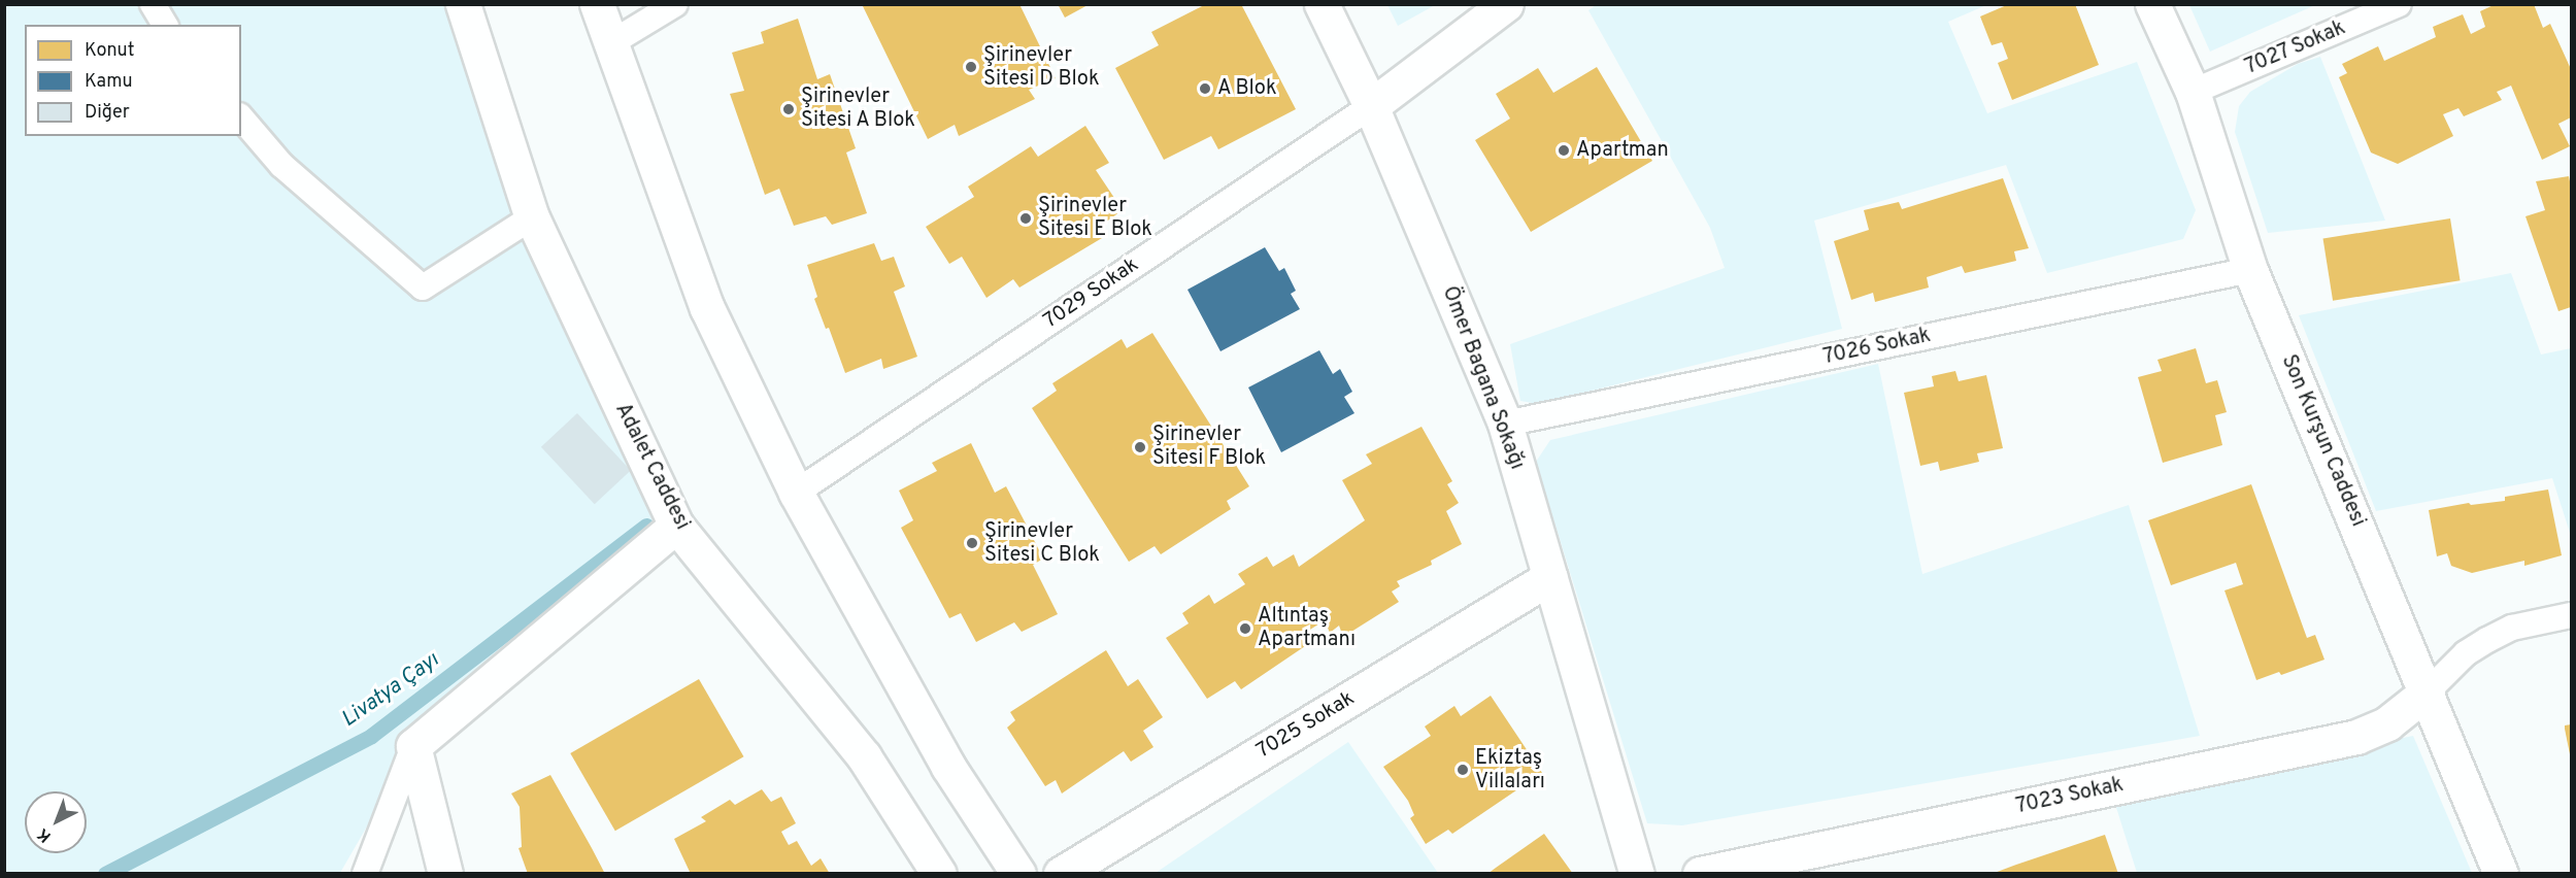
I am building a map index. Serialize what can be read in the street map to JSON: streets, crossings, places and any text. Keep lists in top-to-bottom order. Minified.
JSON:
{"streets":{"street":["7029 Sokak","Ömer Bagana Sokağı","Son Kurşun Caddesi","Adalet Caddesi","7025 Sokak","7023 Sokak"],"lane":["7027 Sokak","7026 Sokak"]},"crossings":[["7027 Sokak","Son Kurşun Caddesi"],["7029 Sokak","Ömer Bagana Sokağı"],["7026 Sokak","Ömer Bagana Sokağı"],["7026 Sokak","Son Kurşun Caddesi"],["Ömer Bagana Sokağı","7025 Sokak"],["Son Kurşun Caddesi","7023 Sokak"]],"water":["Livatya Çayı"],"places":["Şirinevler Sitesi D Blok","A Blok","Şirinevler Sitesi A Blok","Apartman","Şirinevler Sitesi E Blok","Şirinevler Sitesi F Blok","Şirinevler Sitesi C Blok","Altıntaş Apartmanı","Ekiztaş Villaları"],"legend":["Konut","Kamu","Diğer"],"north":"bottom left"}
